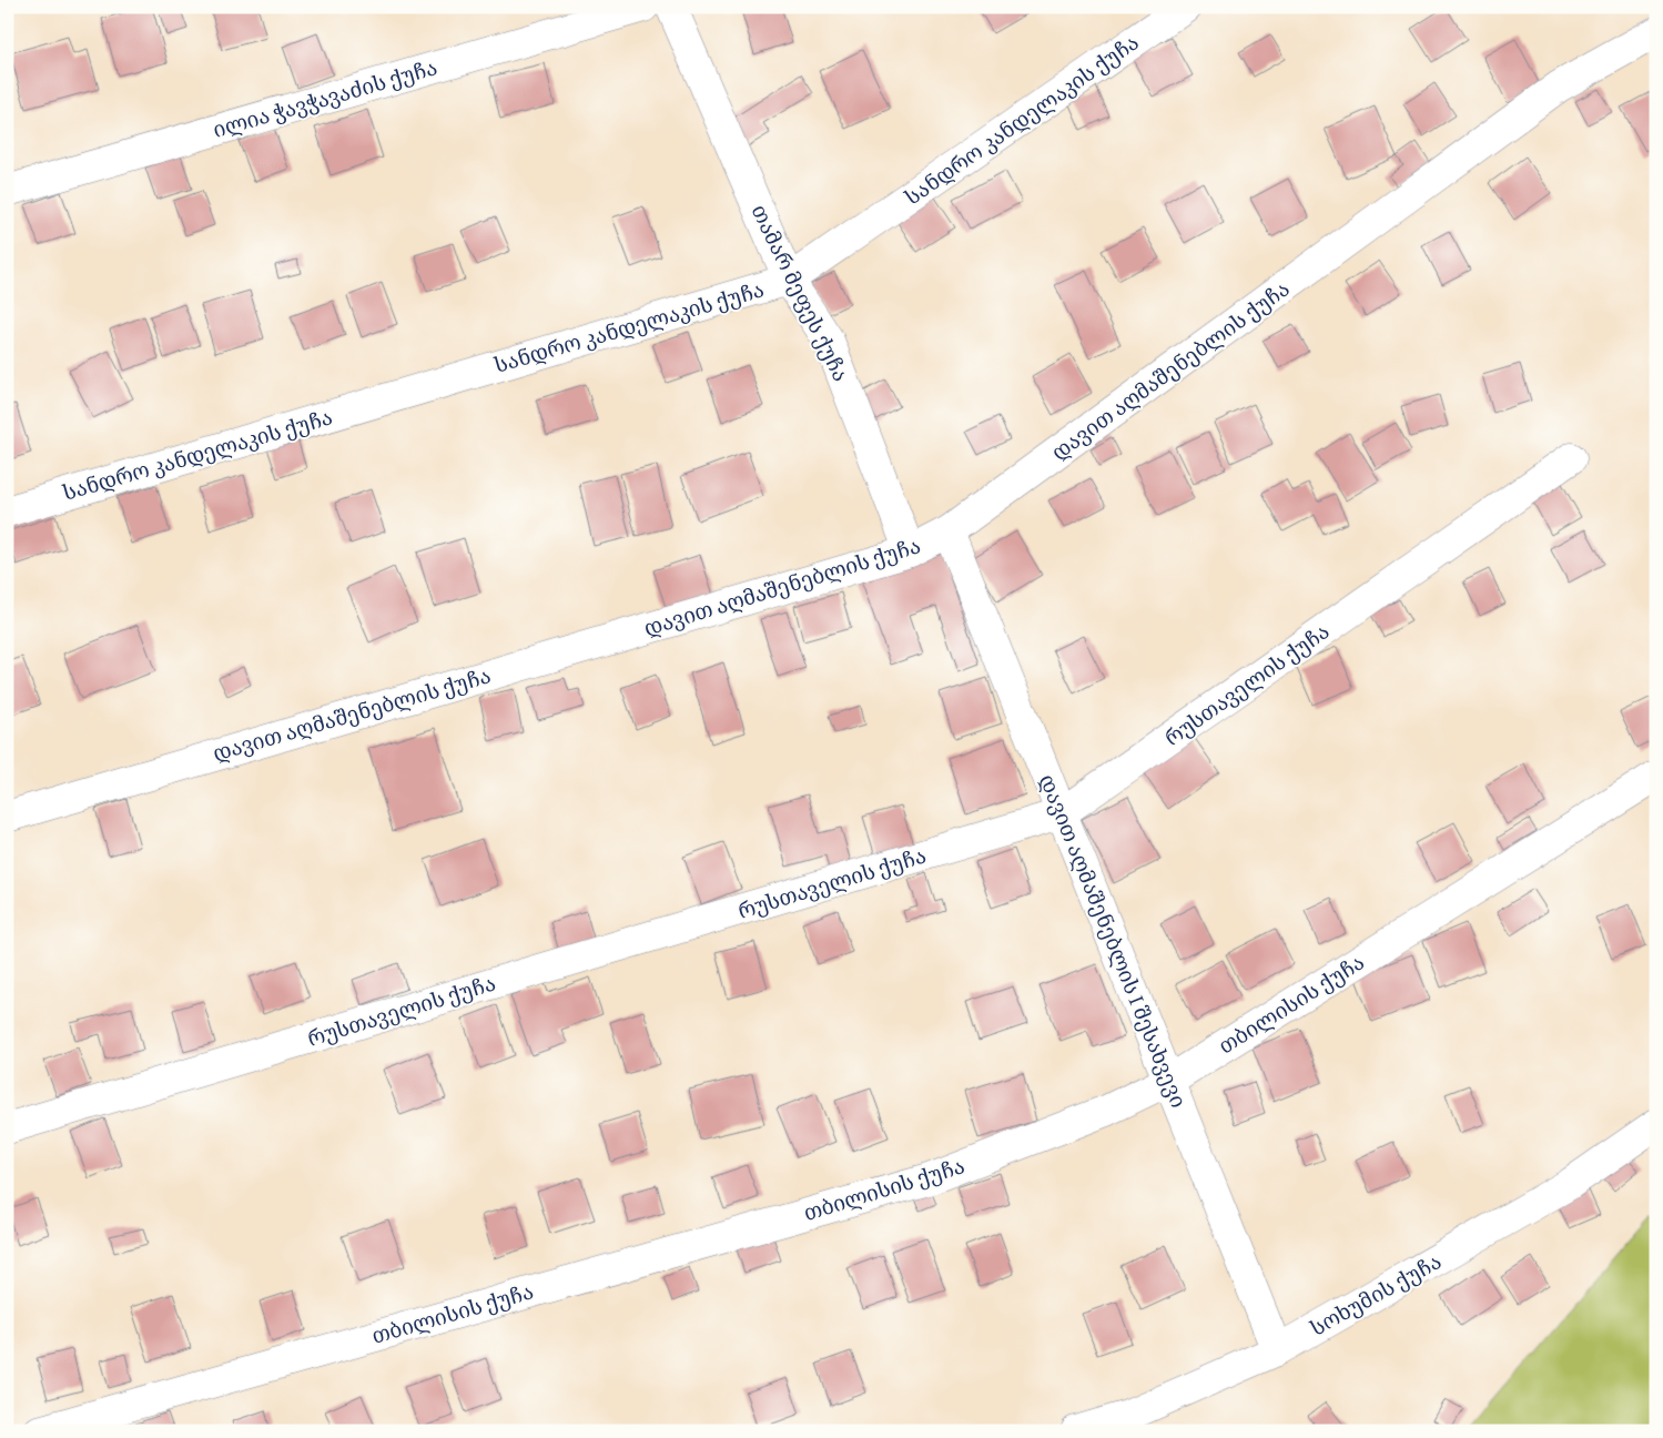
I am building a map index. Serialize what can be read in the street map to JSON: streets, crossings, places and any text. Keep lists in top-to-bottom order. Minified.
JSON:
{"streets":{"street":["ილია ჭავჭავაძის ქუჩა","სანდრო კანდელაკის ქუჩა","თამარ მეფეს ქუჩა","დავით აღმაშენებლის ქუჩა","რუსთაველის ქუჩა","დავით აღმაშენებლის I შესახვევი","თბილისის ქუჩა","სოხუმის ქუჩა"]},"crossings":[["სანდრო კანდელაკის ქუჩა","თამარ მეფეს ქუჩა"],["თამარ მეფეს ქუჩა","დავით აღმაშენებლის ქუჩა"],["დავით აღმაშენებლის ქუჩა","დავით აღმაშენებლის I შესახვევი"],["რუსთაველის ქუჩა","დავით აღმაშენებლის I შესახვევი"],["დავით აღმაშენებლის I შესახვევი","თბილისის ქუჩა"],["დავით აღმაშენებლის I შესახვევი","სოხუმის ქუჩა"]]}
